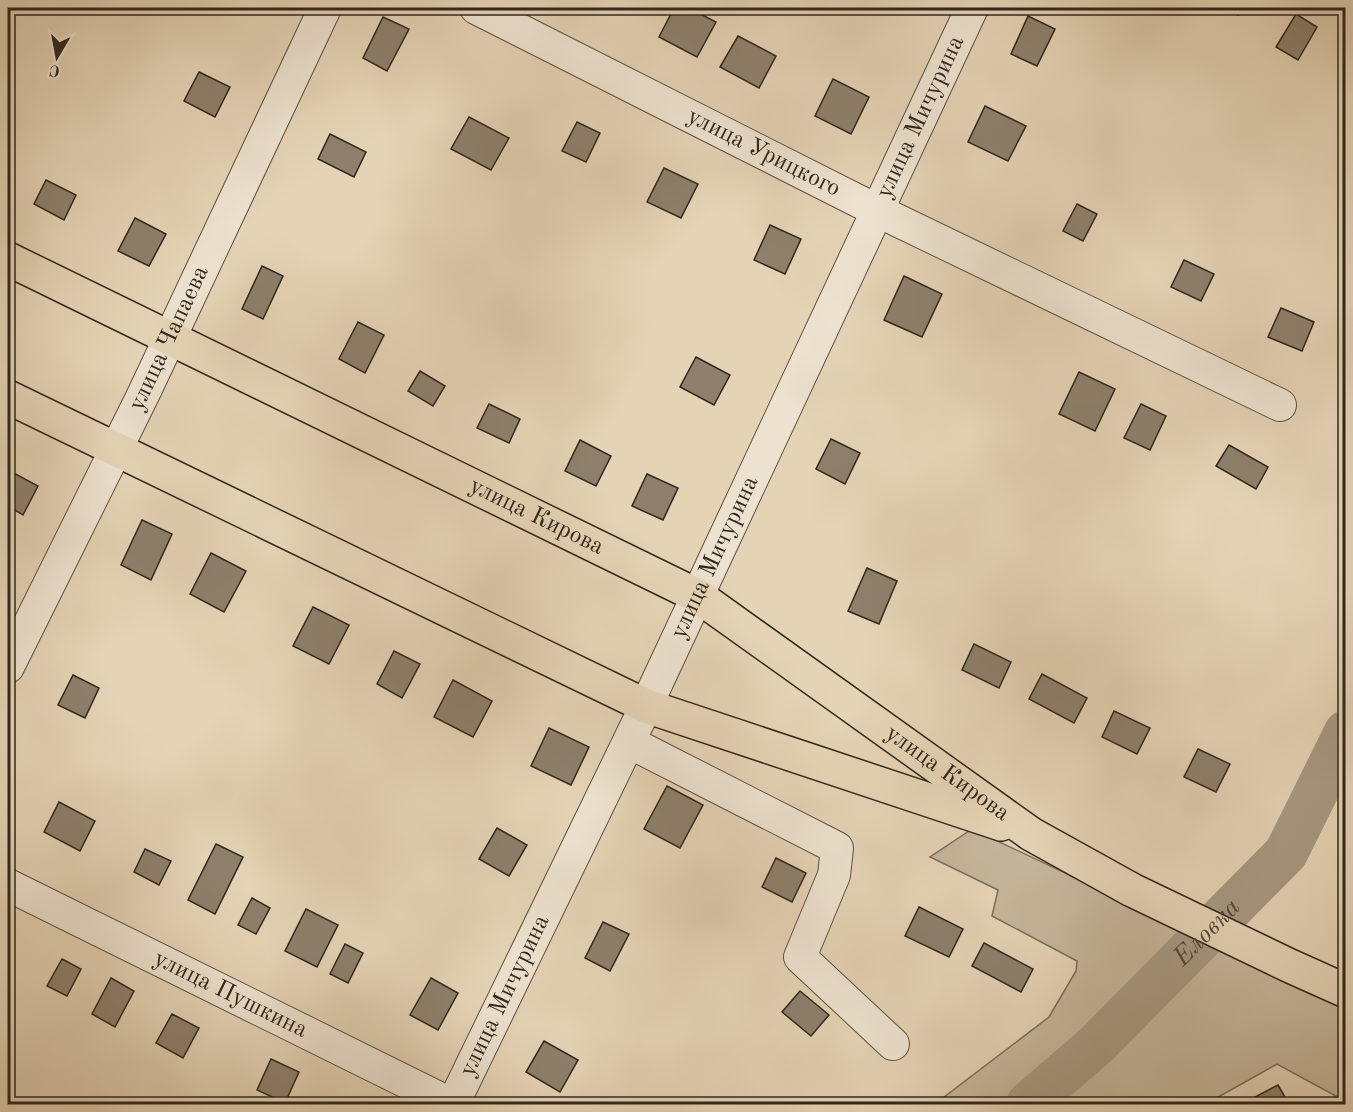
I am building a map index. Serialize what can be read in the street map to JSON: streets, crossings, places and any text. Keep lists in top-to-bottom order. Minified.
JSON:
{"streets":{"main road":["улица Кирова"],"street":["улица Мичурина","улица Урицкого","улица Чапаева","улица Пушкина"]},"crossings":[["улица Мичурина","улица Урицкого"],["улица Мичурина","улица Кирова"],["улица Мичурина","улица Пушкина"],["улица Чапаева","улица Кирова"]],"water":["Еловка"],"north":"bottom"}
